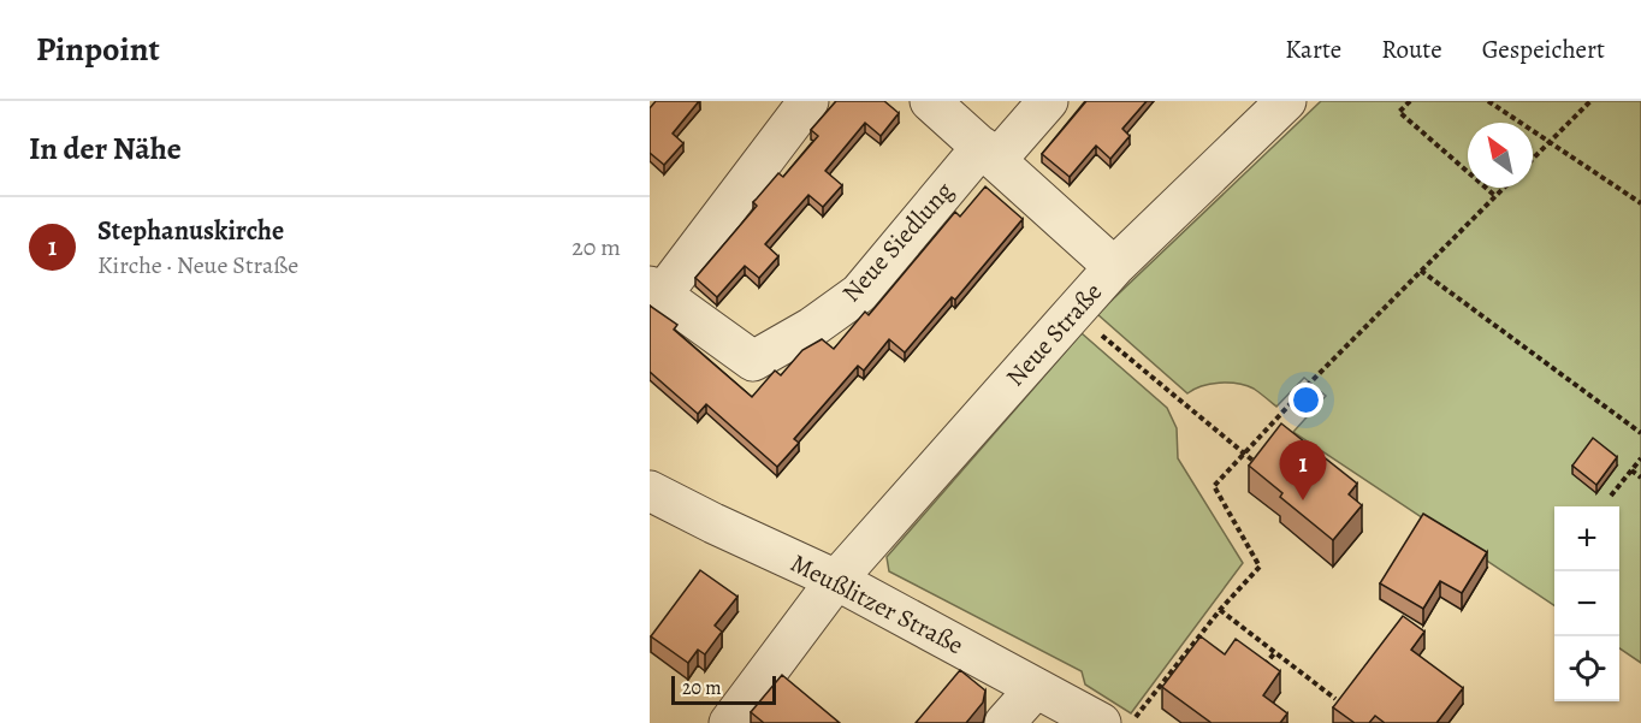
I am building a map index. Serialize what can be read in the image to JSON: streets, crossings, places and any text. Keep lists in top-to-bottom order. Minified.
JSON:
{"streets":{"street":["Neue Siedlung","Neue Straße","Meußlitzer Straße"]},"crossings":[["Neue Straße","Meußlitzer Straße"]],"scale_bar":"20 m","north":"top left","page":{"header":"Pinpoint","nav":["Karte","Route","Gespeichert"],"heading":"In der Nähe","list":[{"mark":"1","name":"Stephanuskirche","note":"Kirche · Neue Straße","value":"20 m"}],"pins":"1","map_buttons":["+","−"],"scale":"20 m"}}
